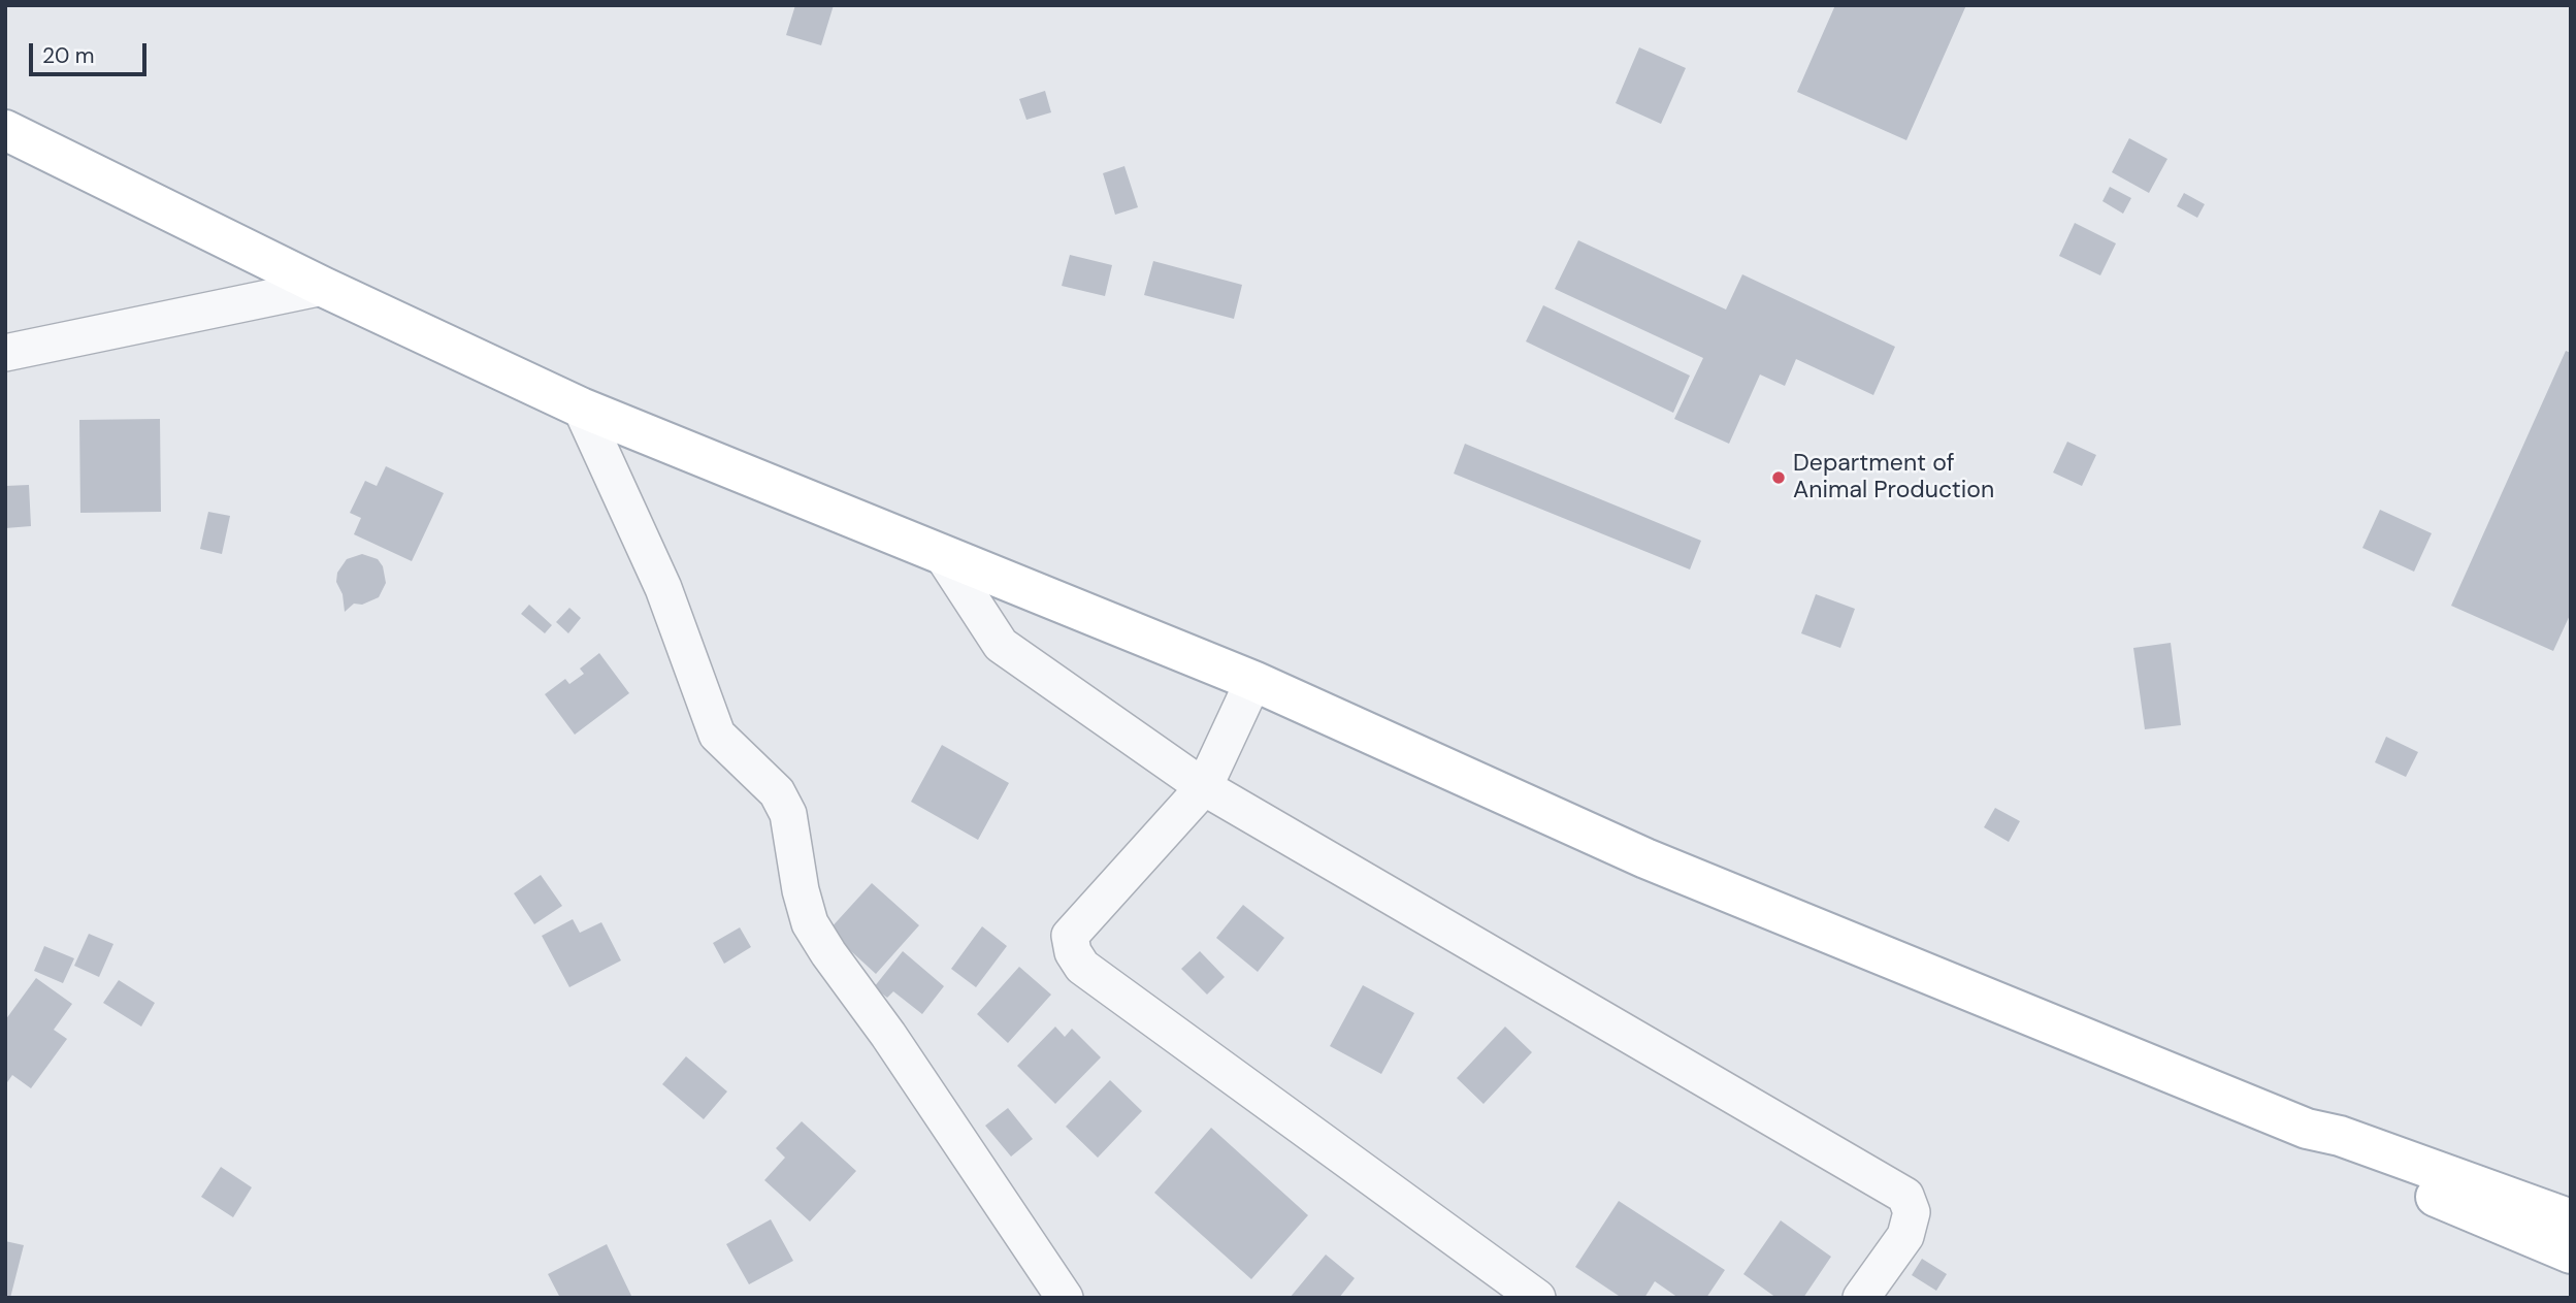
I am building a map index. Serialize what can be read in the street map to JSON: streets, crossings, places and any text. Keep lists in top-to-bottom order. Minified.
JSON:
{"places":["Department of Animal Production"],"scale_bar":"20 m"}
